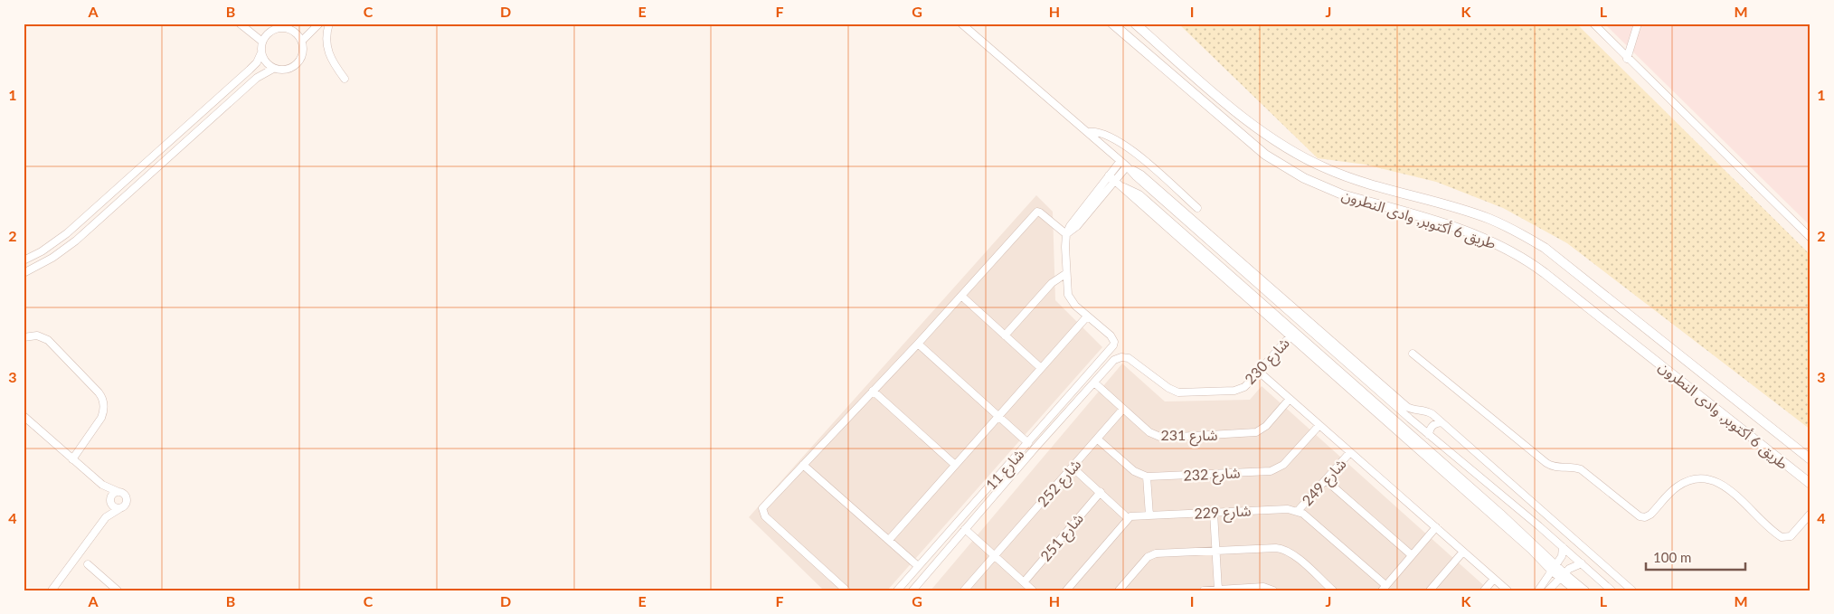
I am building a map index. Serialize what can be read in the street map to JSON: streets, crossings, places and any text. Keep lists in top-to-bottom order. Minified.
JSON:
{"streets":{"street":["طريق 6 أكتوبر, وادى النطرون","شارع 230","شارع 231","شارع 11","شارع 232","شارع 249","شارع 252","شارع 229","شارع 251"]},"crossings":[["شارع 230","شارع 11"],["شارع 231","شارع 11"],["شارع 231","شارع 252"],["شارع 249","شارع 229"]],"scale_bar":"100 m","grid":{"columns":["A","B","C","D","E","F","G","H","I","J","K","L","M"],"rows":["1","2","3","4"]}}
